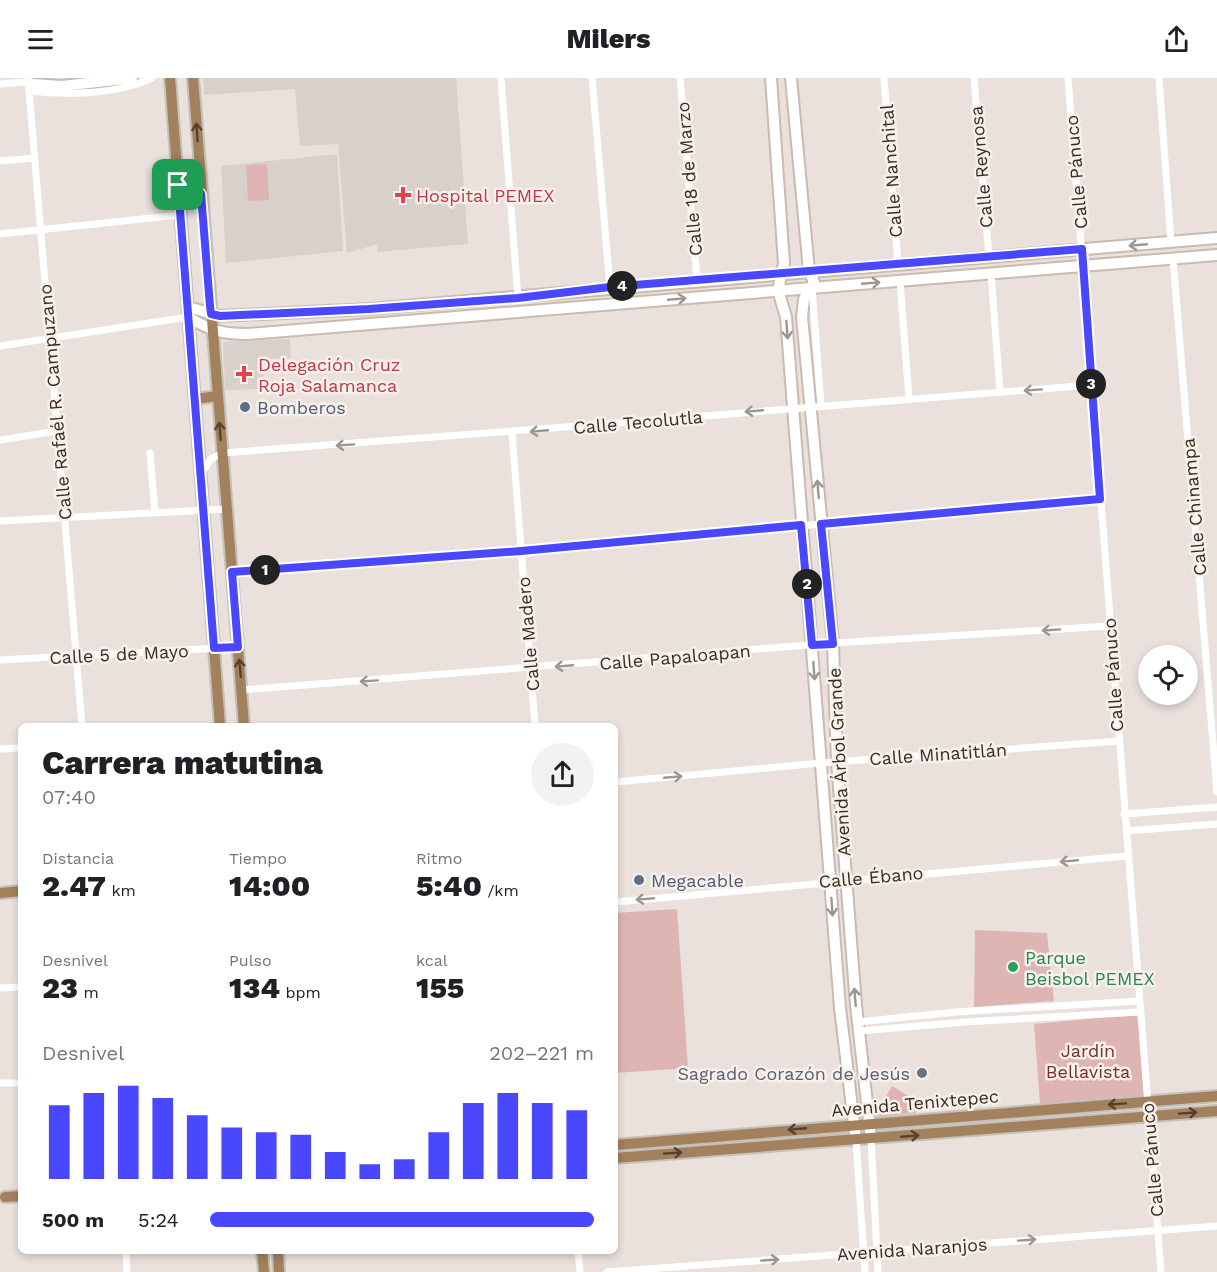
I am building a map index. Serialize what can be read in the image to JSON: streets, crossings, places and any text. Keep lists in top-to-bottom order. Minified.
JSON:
{"streets":{"main road":["Avenida Tenixtepec"],"street":["Calle Reynosa","Calle Nanchital","Calle Pánuco","Calle 18 de Marzo","Calle Rafaél R. Campuzano","Calle Tecolutla","Calle Chinampa","Calle Madero","Calle 5 de Mayo","Calle Papaloapan","Calle Minatitlán","Avenida Árbol Grande","Calle Ébano","Avenida Naranjos"]},"crossings":[["Calle Pánuco","Calle Tecolutla"],["Calle Pánuco","Calle Papaloapan"],["Calle Pánuco","Calle Minatitlán"],["Calle Pánuco","Calle Ébano"],["Calle Pánuco","Avenida Tenixtepec"],["Calle Pánuco","Avenida Naranjos"],["Calle Rafaél R. Campuzano","Calle 5 de Mayo"],["Calle Tecolutla","Calle Madero"],["Calle Tecolutla","Avenida Árbol Grande"],["Calle Madero","Calle Papaloapan"],["Calle Papaloapan","Avenida Árbol Grande"],["Calle Minatitlán","Avenida Árbol Grande"],["Avenida Árbol Grande","Calle Ébano"],["Avenida Árbol Grande","Avenida Tenixtepec"],["Avenida Árbol Grande","Avenida Naranjos"]],"one_way":["Calle Tecolutla","Calle Papaloapan","Calle Minatitlán","Calle Ébano","Avenida Naranjos"],"parks":["Jardín Bellavista"],"places":{"health":["Hospital PEMEX","Delegación Cruz Roja Salamanca"],"other":["Bomberos","Megacable","Parque Beisbol PEMEX","Sagrado Corazón de Jesús"]},"page":{"header":"Milers","pins":["4","3","1","2"],"heading":["Carrera matutina","07:40"],"stats":[["Distancia","2.47 km"],["Tiempo","14:00"],["Ritmo","5:40 /km"],["Desnivel","23 m"],["Pulso","134 bpm"],["kcal","155"]],"chart":["Desnivel","202–221 m"],"list":[{"name":"500 m","note":"5:24"}]}}
